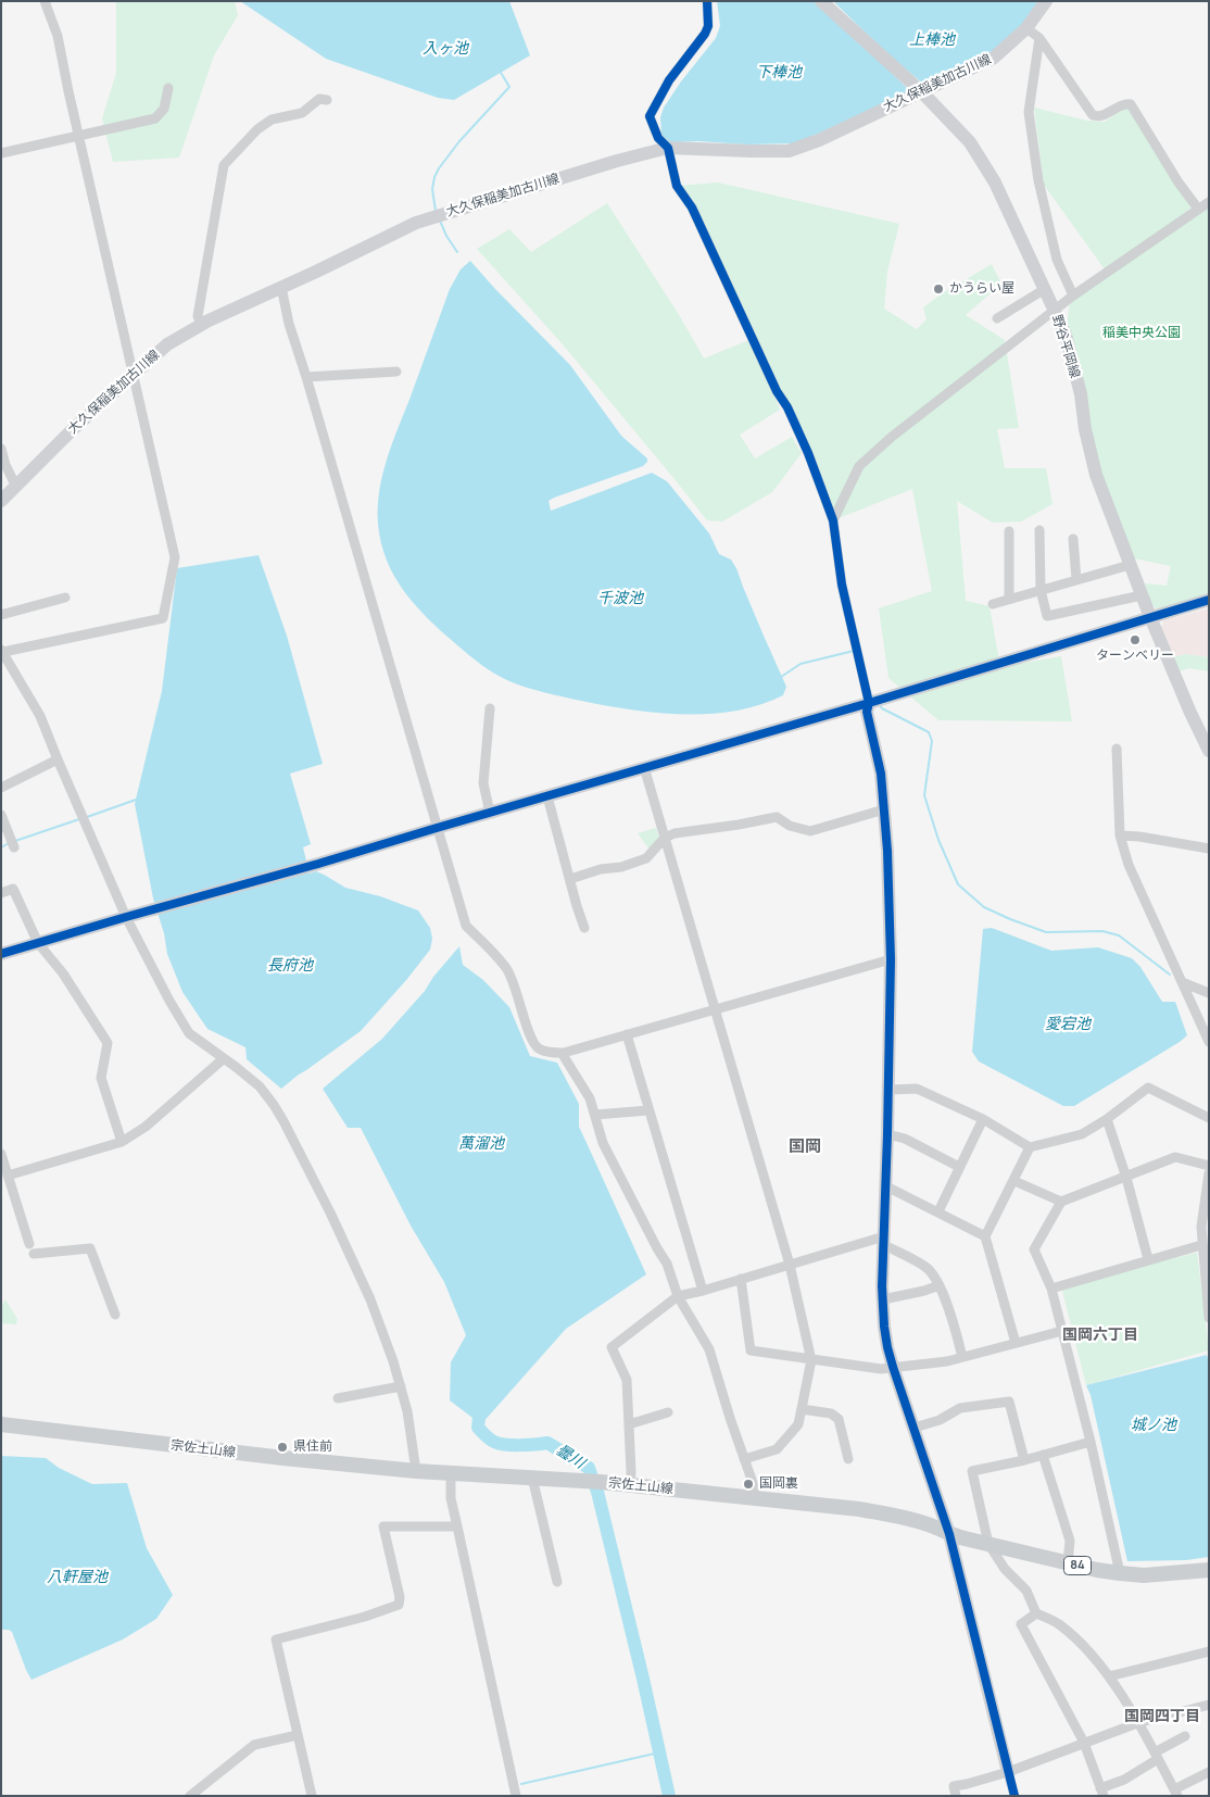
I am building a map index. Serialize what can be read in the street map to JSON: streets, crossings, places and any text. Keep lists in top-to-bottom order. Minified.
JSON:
{"streets":{"main road":["宗佐土山線","84"],"street":["大久保稲美加古川線","野谷平岡線"]},"crossings":[["大久保稲美加古川線","野谷平岡線"]],"districts":["国岡","国岡六丁目","国岡四丁目"],"water":["上棒池","入ヶ池","下棒池","千波池","長府池","愛宕池","萬溜池","城ノ池","曇川","八軒屋池"],"parks":["稲美中央公園"],"places":["かうらい屋","ターンベリー","県住前","国岡裏"]}
